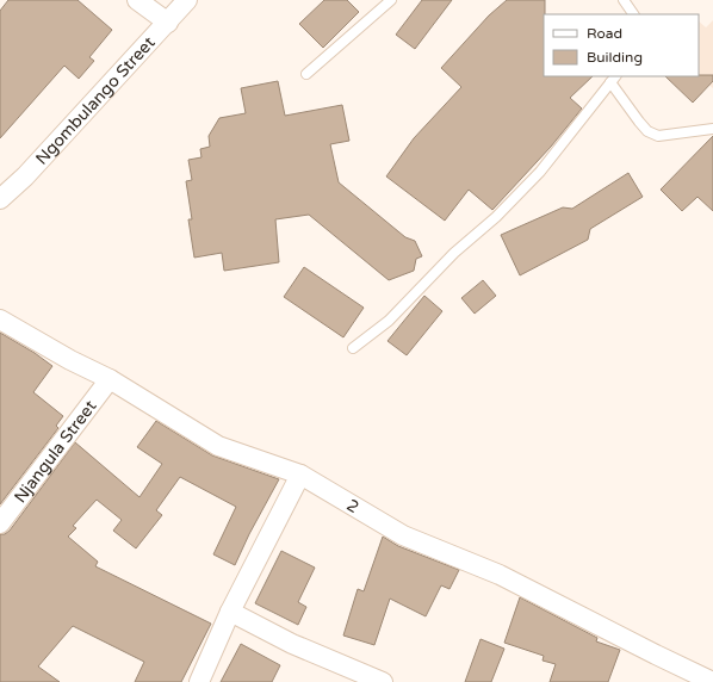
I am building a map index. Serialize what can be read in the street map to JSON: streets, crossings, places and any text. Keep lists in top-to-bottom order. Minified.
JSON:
{"streets":{"street":["Ngombulango Street","Njangula Street","2"]},"crossings":[["Njangula Street","2"]],"legend":["Road","Building"]}
